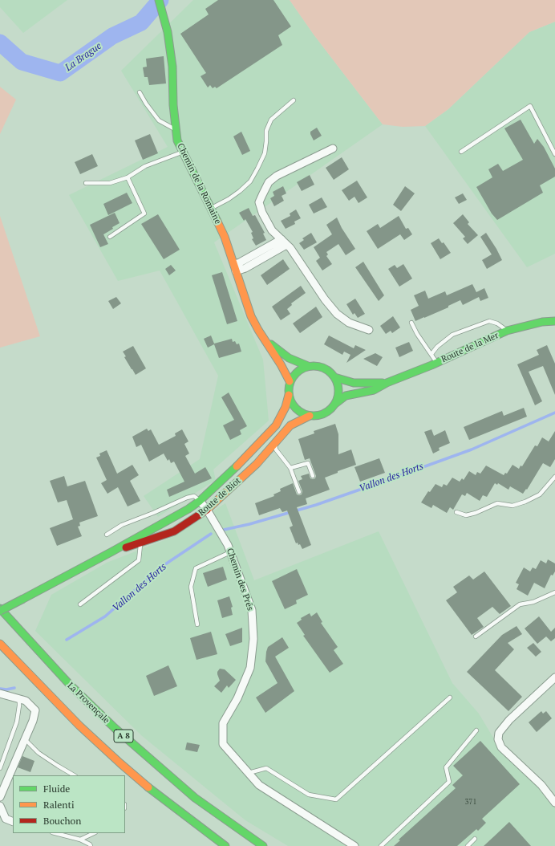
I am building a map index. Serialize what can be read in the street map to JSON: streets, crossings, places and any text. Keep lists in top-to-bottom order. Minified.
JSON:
{"streets":{"main road":["Chemin de la Romaine","Route de la Mer","Route de Biot","La Provençale","A 8"],"street":["Chemin des Prés"]},"crossings":[["Chemin de la Romaine","Route de Biot"],["Route de Biot","Chemin des Prés"]],"water":["La Brague","Vallon des Horts"],"house_numbers":["371"],"legend":["Fluide","Ralenti","Bouchon"]}
